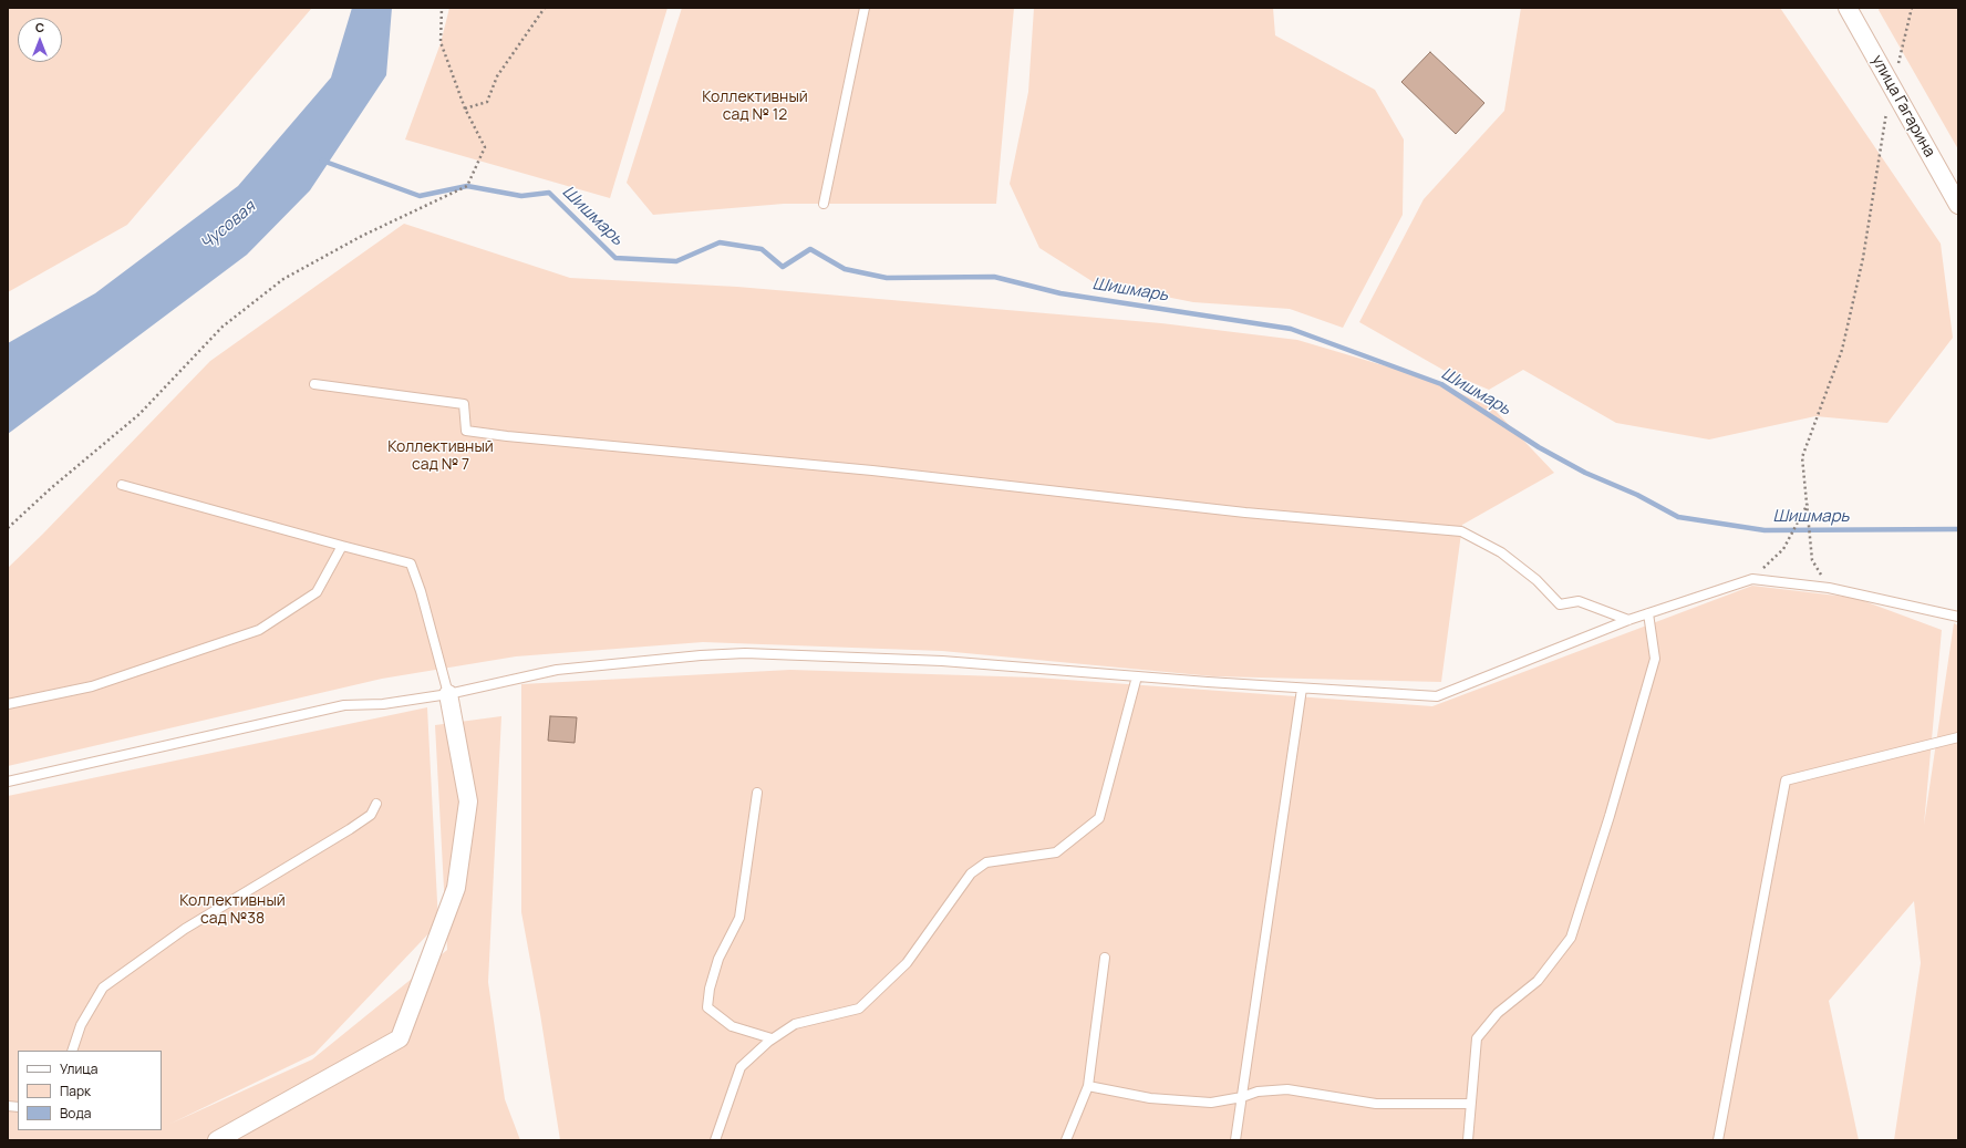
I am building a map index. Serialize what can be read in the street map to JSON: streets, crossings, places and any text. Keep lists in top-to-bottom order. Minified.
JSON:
{"streets":{"street":["улица Гагарина"]},"water":["Шишмарь","Чусовая"],"parks":["Коллективный сад № 12","Коллективный сад № 7","Коллективный сад №38"],"legend":["Улица","Парк","Вода"],"north":"top"}
